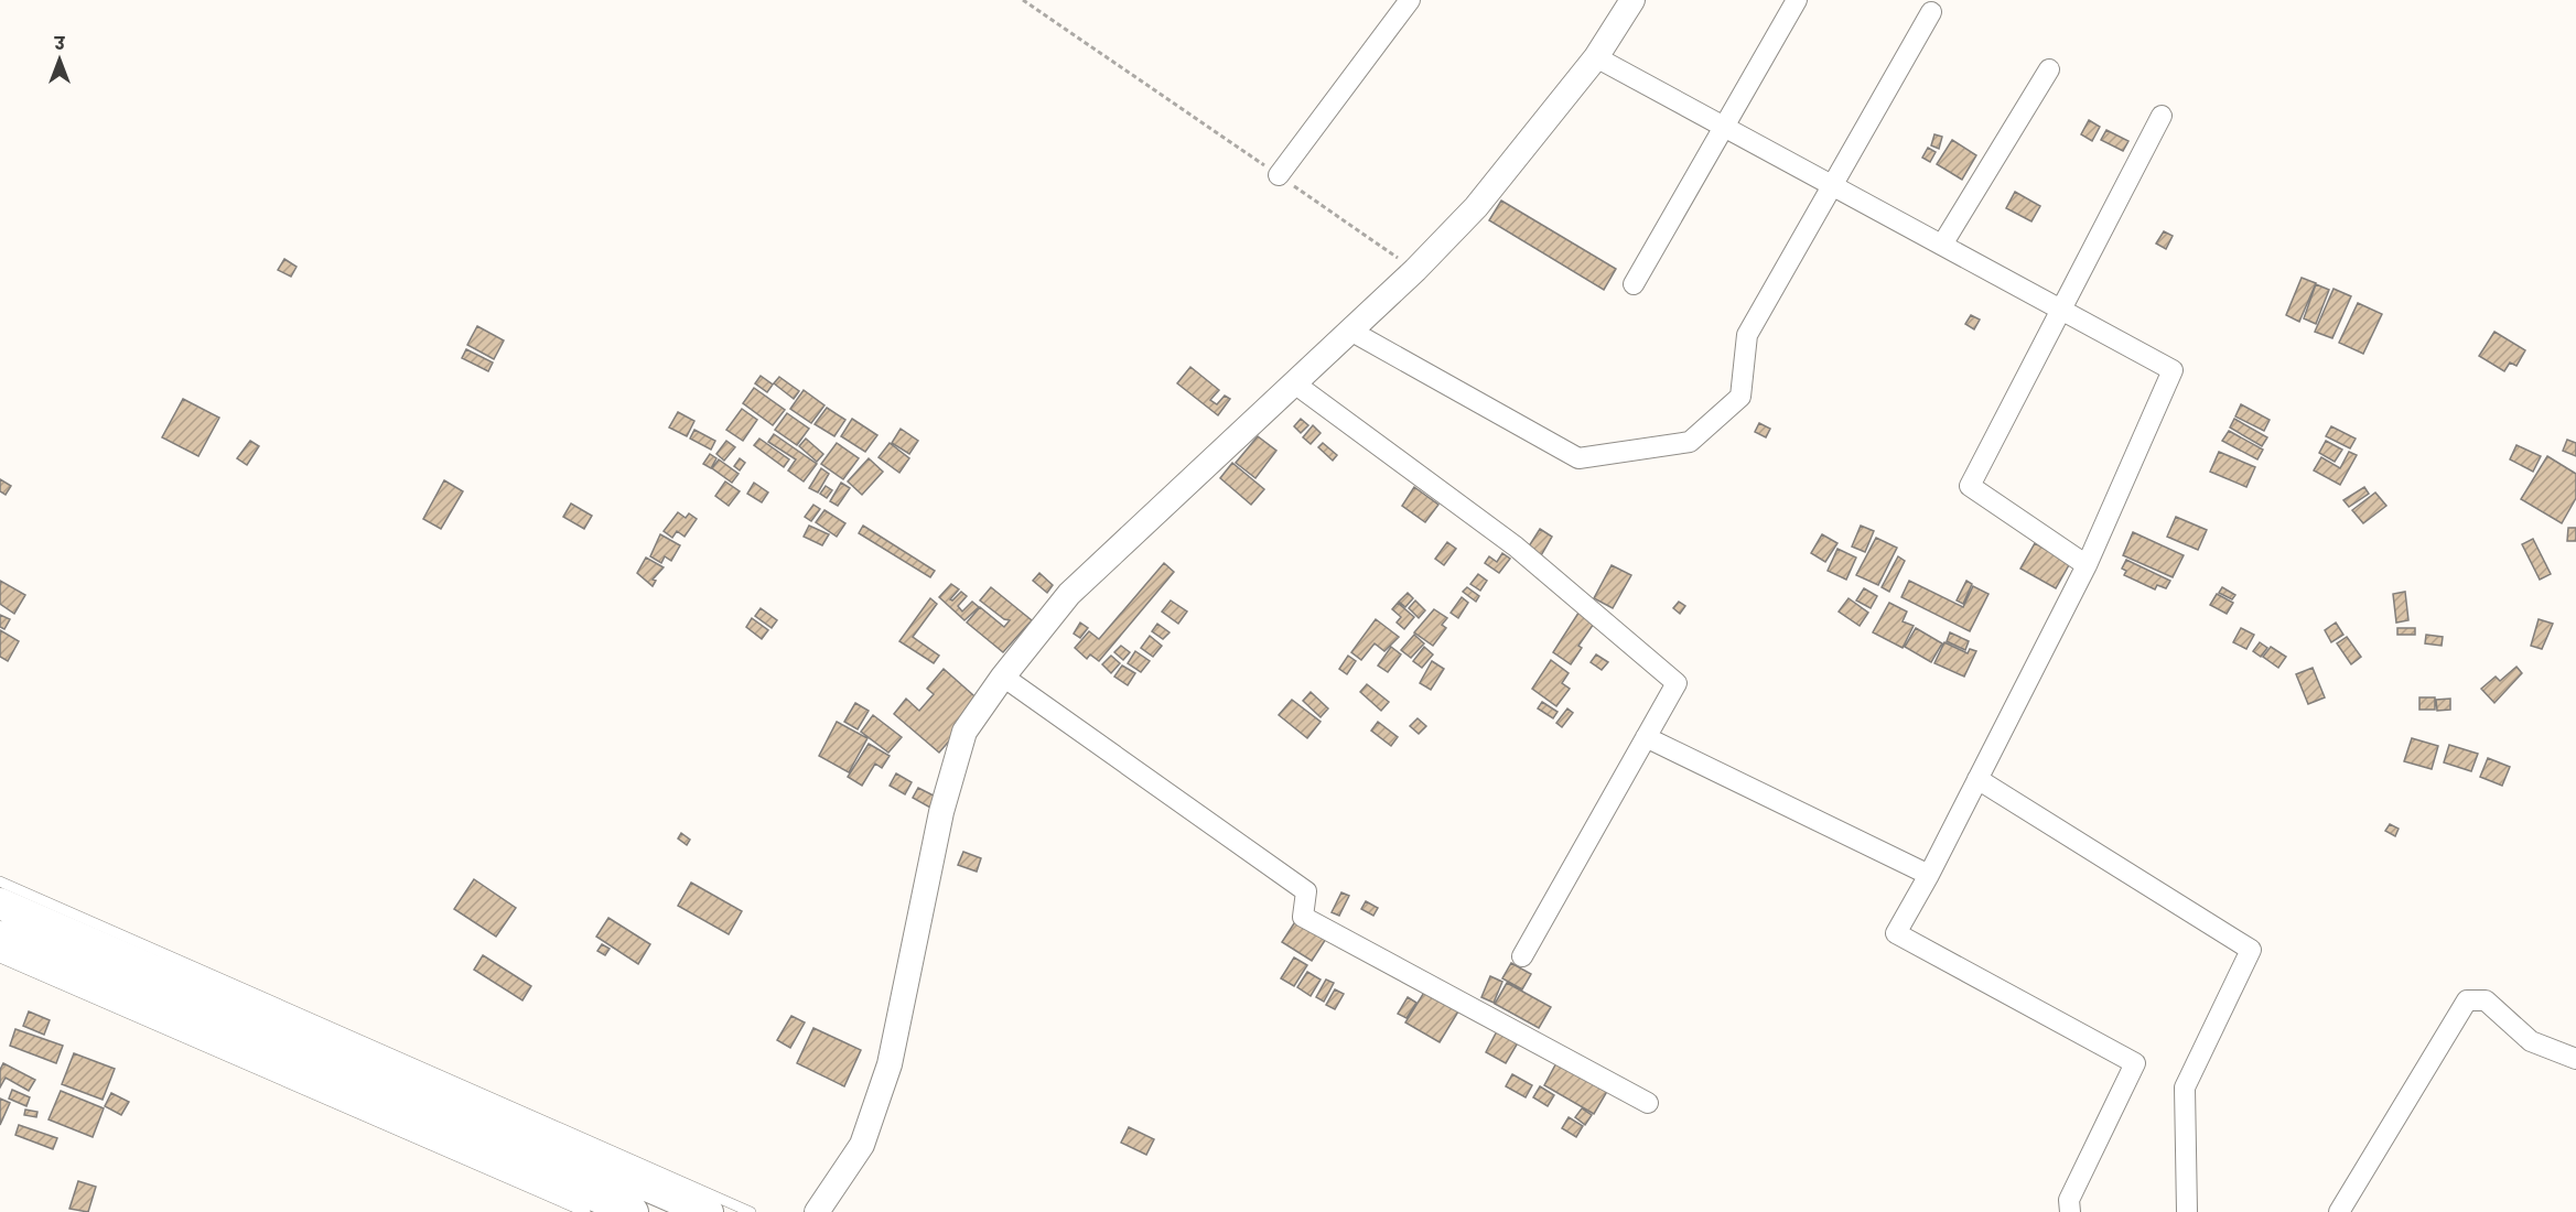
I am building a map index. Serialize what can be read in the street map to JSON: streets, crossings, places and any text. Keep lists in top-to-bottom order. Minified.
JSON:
{"north":"top"}
